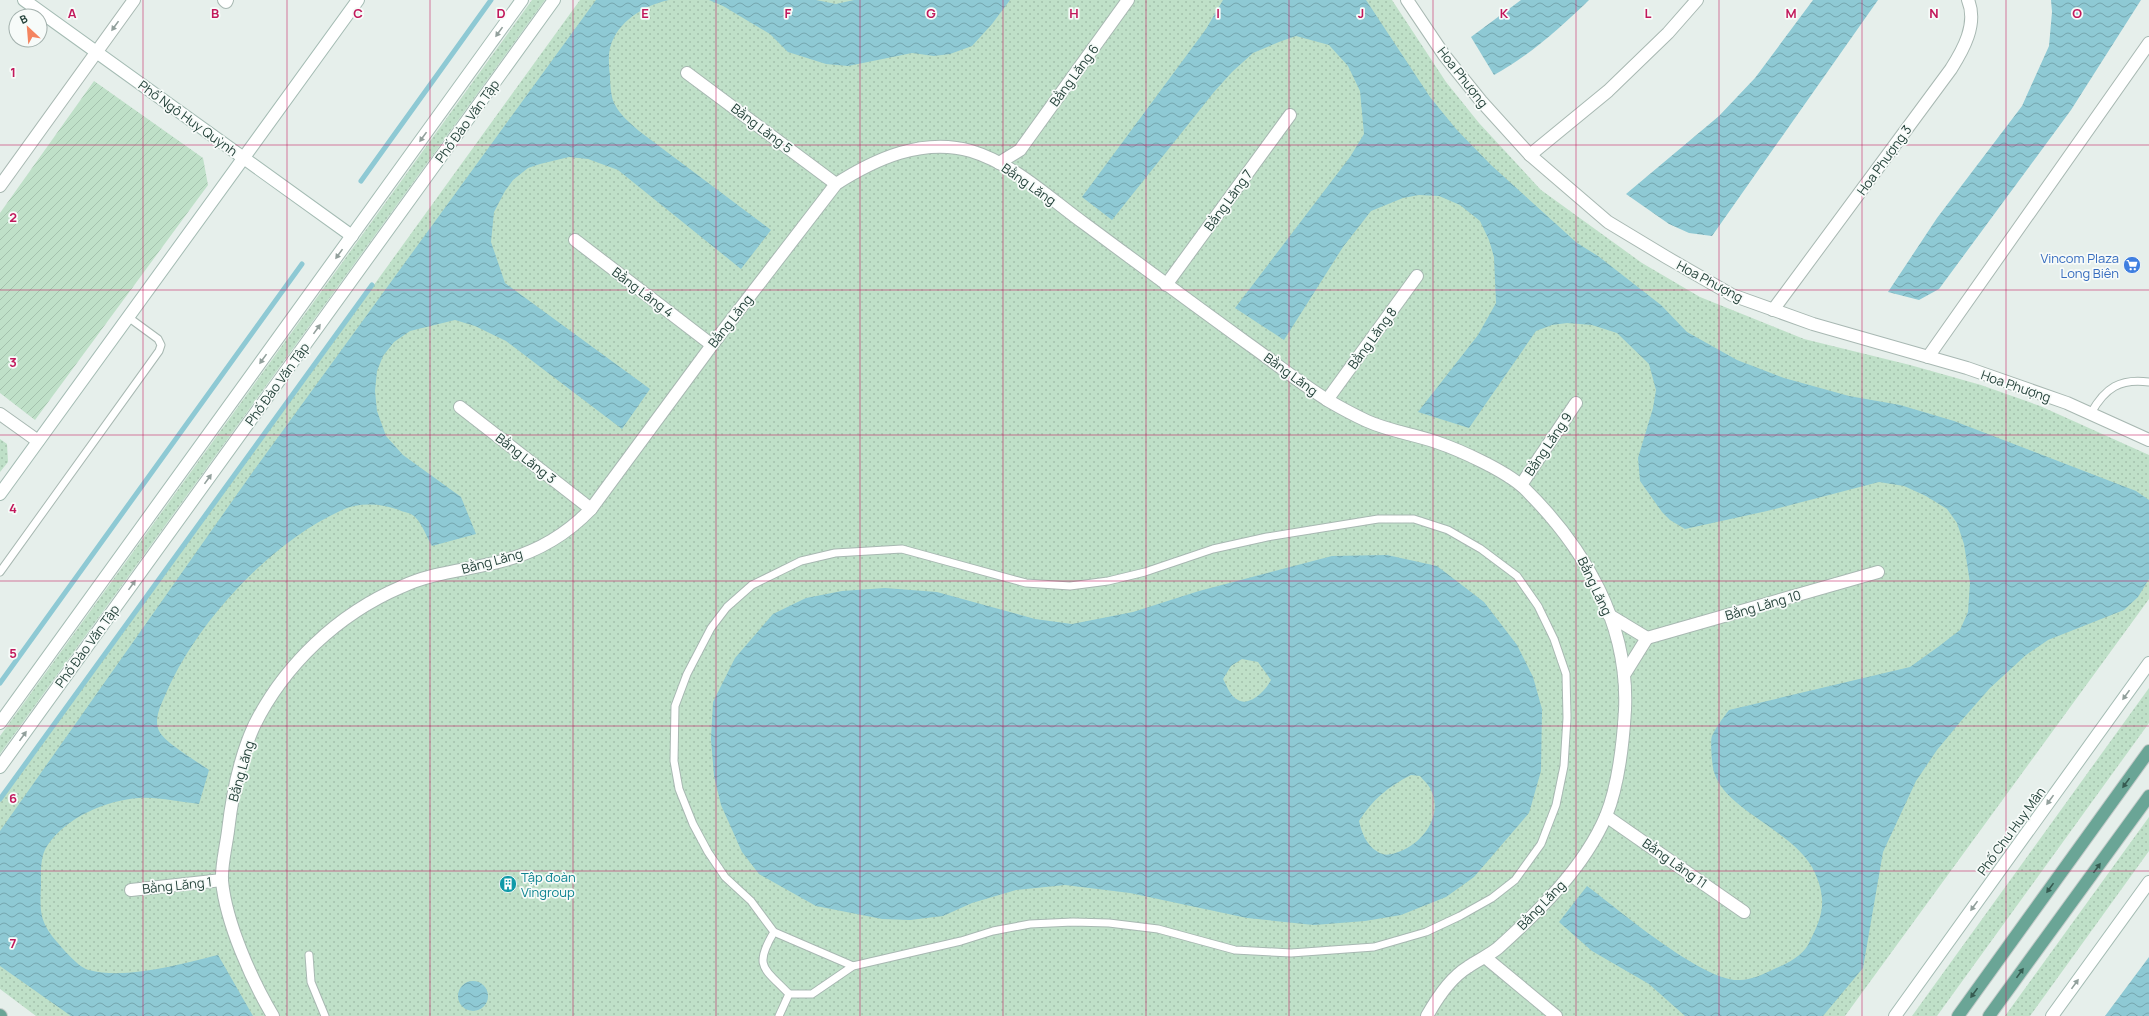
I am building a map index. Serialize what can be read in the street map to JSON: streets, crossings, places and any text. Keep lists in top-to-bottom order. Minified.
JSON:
{"streets":{"street":["Bằng Lăng 6","Hoa Phượng","Phố Ngô Huy Quỳnh","Phố Đào Văn Tập","Bằng Lăng 5","Hoa Phượng 3","Bằng Lăng","Bằng Lăng 7","Bằng Lăng 4","Bằng Lăng 8","Bằng Lăng 9","Bằng Lăng 3","Bằng Lăng 10","Phố Chu Huy Mân","Bằng Lăng 11","Bằng Lăng 1"]},"crossings":[["Hoa Phượng","Hoa Phượng 3"],["Phố Ngô Huy Quỳnh","Phố Đào Văn Tập"],["Bằng Lăng 5","Bằng Lăng"],["Bằng Lăng","Bằng Lăng 7"],["Bằng Lăng","Bằng Lăng 4"],["Bằng Lăng","Bằng Lăng 8"],["Bằng Lăng","Bằng Lăng 9"],["Bằng Lăng","Bằng Lăng 3"],["Bằng Lăng","Bằng Lăng 11"],["Bằng Lăng","Bằng Lăng 1"]],"one_way":["Phố Chu Huy Mân"],"places":{"supermarket":["Vincom Plaza Long Biên"],"building":["Tập đoàn Vingroup"]},"north":"top left","grid":{"columns":["A","B","C","D","E","F","G","H","I","J","K","L","M","N","O"],"rows":["1","2","3","4","5","6","7"]}}
